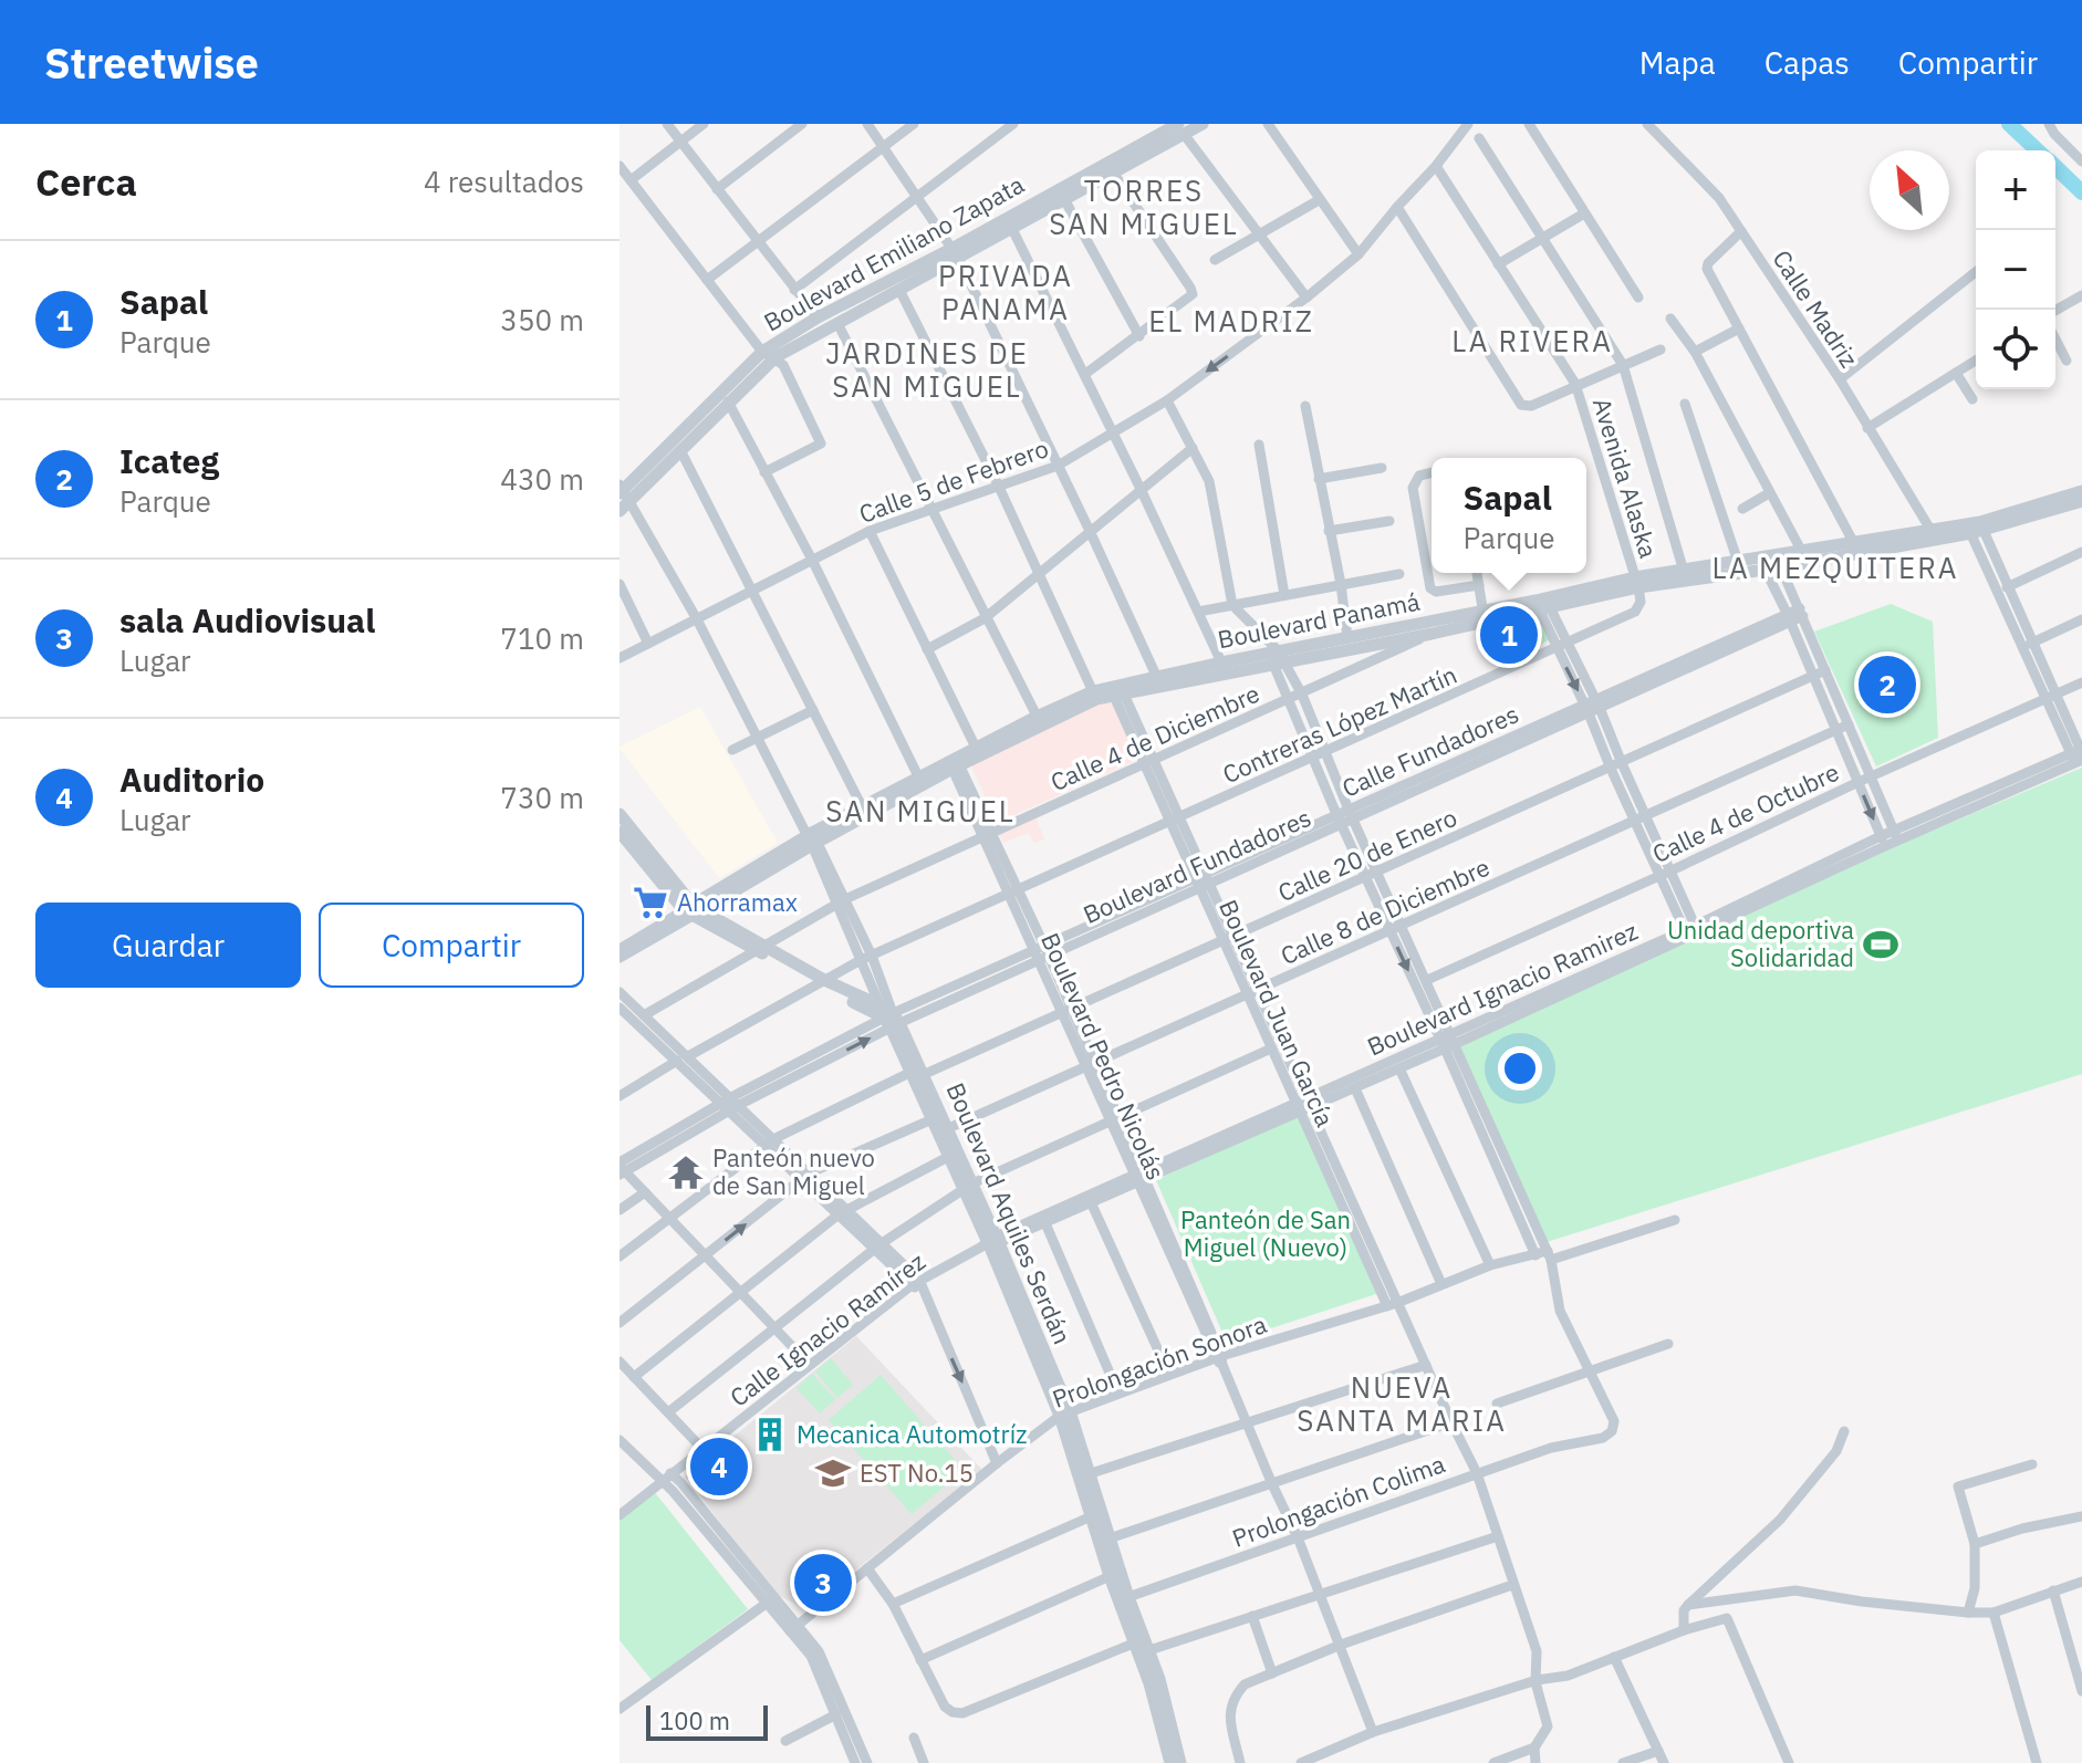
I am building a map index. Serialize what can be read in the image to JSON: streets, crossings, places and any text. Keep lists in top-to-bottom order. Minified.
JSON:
{"streets":{"street":["Boulevard Emiliano Zapata","Calle Madriz","Avenida Alaska","Calle 5 de Febrero","Boulevard Panamá","Contreras López Martín","Calle 4 de Diciembre","Calle Fundadores","Calle 4 de Octubre","Calle 20 de Enero","Calle 8 de Diciembre","Boulevard Ignacio Ramirez","Boulevard Juan García","Boulevard Pedro Nicolás","Boulevard Aquiles Serdán","Calle Ignacio Ramírez","Prolongación Sonora","Prolongación Colima"]},"crossings":[["Calle Madriz","Boulevard Panamá"],["Avenida Alaska","Calle 5 de Febrero"],["Avenida Alaska","Boulevard Panamá"],["Avenida Alaska","Contreras López Martín"],["Boulevard Panamá","Contreras López Martín"],["Boulevard Panamá","Calle 4 de Diciembre"],["Boulevard Panamá","Boulevard Juan García"],["Contreras López Martín","Boulevard Juan García"],["Contreras López Martín","Boulevard Pedro Nicolás"],["Calle 4 de Diciembre","Boulevard Juan García"],["Calle 4 de Diciembre","Boulevard Pedro Nicolás"],["Calle Fundadores","Boulevard Juan García"],["Calle Fundadores","Boulevard Pedro Nicolás"],["Calle 20 de Enero","Boulevard Juan García"],["Calle 20 de Enero","Boulevard Pedro Nicolás"],["Calle 20 de Enero","Boulevard Aquiles Serdán"],["Calle 8 de Diciembre","Boulevard Juan García"],["Calle 8 de Diciembre","Boulevard Pedro Nicolás"],["Calle 8 de Diciembre","Boulevard Aquiles Serdán"],["Boulevard Ignacio Ramirez","Boulevard Juan García"],["Boulevard Ignacio Ramirez","Boulevard Pedro Nicolás"],["Boulevard Ignacio Ramirez","Boulevard Aquiles Serdán"],["Boulevard Ignacio Ramirez","Calle Ignacio Ramírez"],["Boulevard Juan García","Prolongación Sonora"],["Boulevard Juan García","Prolongación Colima"],["Boulevard Pedro Nicolás","Prolongación Sonora"],["Boulevard Pedro Nicolás","Prolongación Colima"],["Boulevard Aquiles Serdán","Calle Ignacio Ramírez"],["Boulevard Aquiles Serdán","Prolongación Sonora"],["Boulevard Aquiles Serdán","Prolongación Colima"]],"districts":["TORRES SAN MIGUEL","PRIVADA PANAMA","EL MADRIZ","LA RIVERA","JARDINES DE SAN MIGUEL","LA MEZQUITERA","SAN MIGUEL","NUEVA SANTA MARIA"],"parks":["Panteón de San Miguel (Nuevo)"],"places":{"supermarket":["Ahorramax"],"sports":["Unidad deportiva Solidaridad"],"temple":["Panteón nuevo de San Miguel"],"building":["Mecanica Automotríz"],"school or university":["EST No.15"]},"scale_bar":"100 m","north":"top left","page":{"header":"Streetwise","nav":["Mapa","Capas","Compartir"],"heading":["Cerca","4 resultados"],"map_buttons":["+","−"],"list":[{"mark":"1","name":"Sapal","note":"Parque","value":"350 m"},{"mark":"2","name":"Icateg","note":"Parque","value":"430 m"},{"mark":"3","name":"sala Audiovisual","note":"Lugar","value":"710 m"},{"mark":"4","name":"Auditorio","note":"Lugar","value":"730 m"}],"popup":["Sapal","Parque"],"pins":["1","2","4","3"],"buttons":["Guardar","Compartir"],"scale":"100 m"}}
